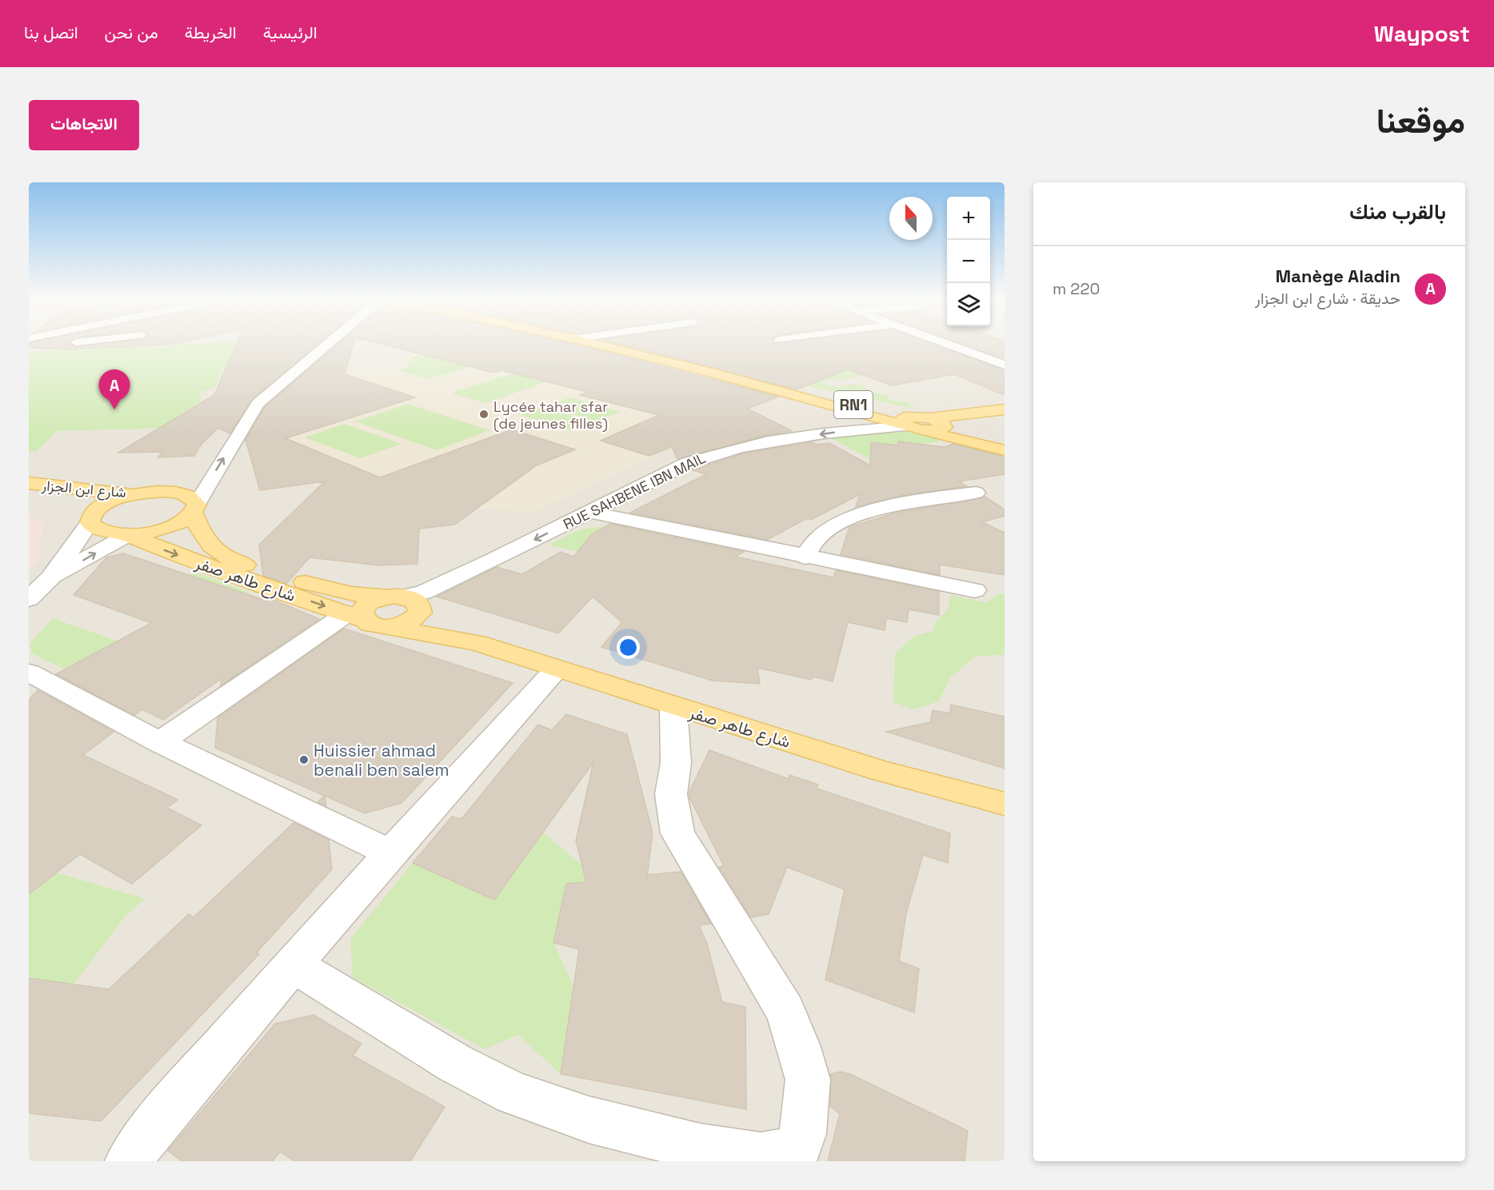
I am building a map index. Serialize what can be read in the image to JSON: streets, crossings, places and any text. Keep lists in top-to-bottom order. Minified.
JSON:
{"streets":{"main road":["RN1","شارع ابن الجزار","شارع طاهر صفر"],"street":["RUE SAHBENE IBN MAIL"]},"crossings":[["RN1","RUE SAHBENE IBN MAIL"],["شارع ابن الجزار","شارع طاهر صفر"],["RUE SAHBENE IBN MAIL","شارع طاهر صفر"]],"one_way":["RUE SAHBENE IBN MAIL"],"places":["Lycée tahar sfar (de jeunes filles)","Huissier ahmad benali ben salem"],"north":"top","page":{"header":"Waypost","nav":["الرئيسية","الخريطة","من نحن","اتصل بنا"],"title":"موقعنا","buttons":"الاتجاهات","heading":"بالقرب منك","map_buttons":["+","−"],"list":[{"mark":"A","name":"Manège Aladin","note":"حديقة · شارع ابن الجزار","value":"220 m"}],"pins":"A"}}
